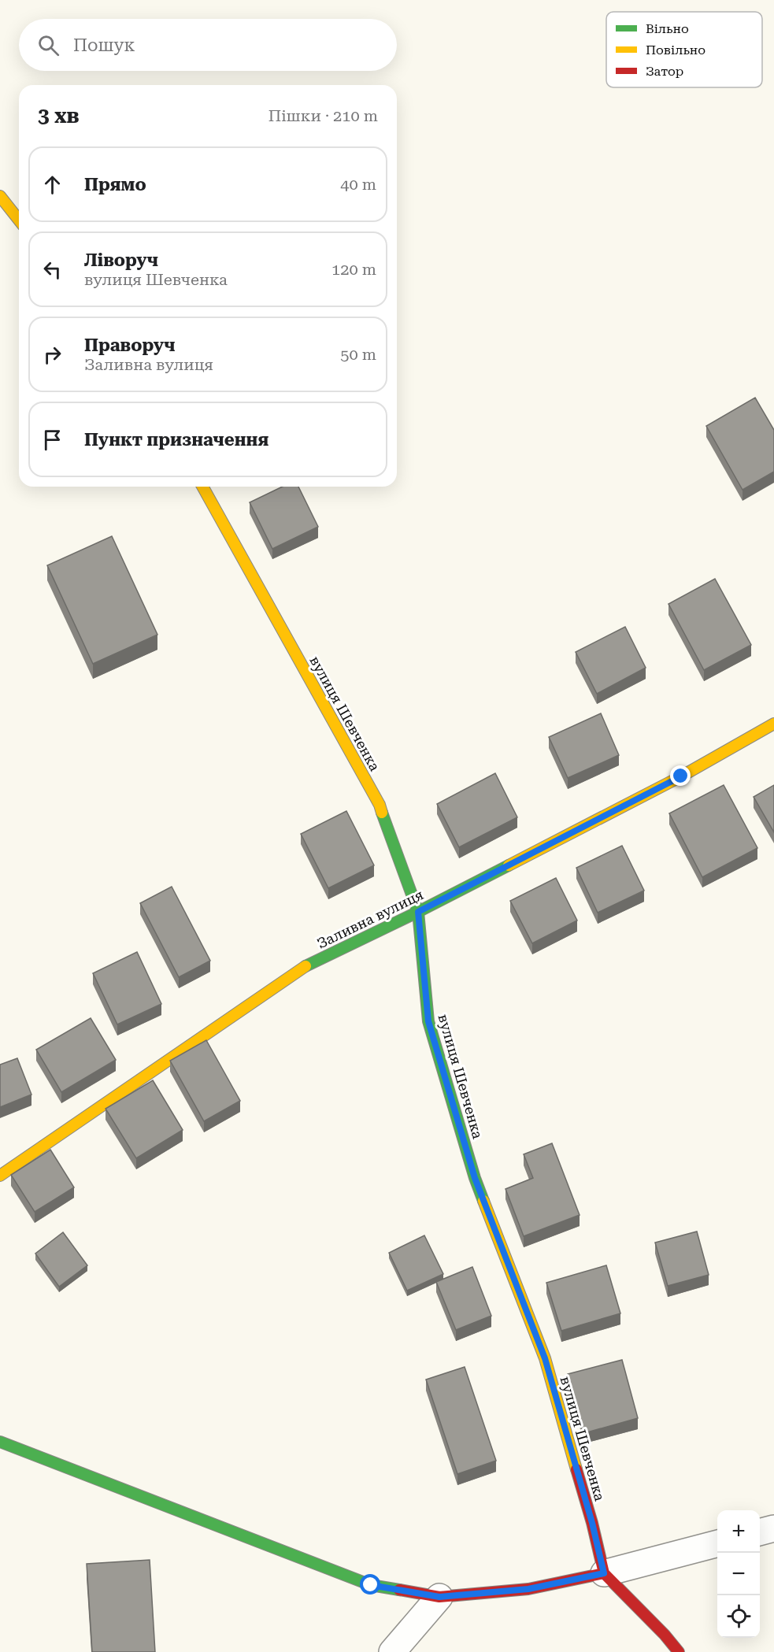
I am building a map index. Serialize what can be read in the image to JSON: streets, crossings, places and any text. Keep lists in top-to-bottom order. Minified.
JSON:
{"streets":{"street":["вулиця Шевченка","Заливна вулиця"]},"crossings":[["вулиця Шевченка","Заливна вулиця"]],"legend":["Вільно","Повільно","Затор"],"page":{"search":"Пошук","heading":["3 хв","Пішки · 210 m"],"list":[["Прямо","40 m"],["Ліворуч","вулиця Шевченка","120 m"],["Праворуч","Заливна вулиця","50 m"],"Пункт призначення"],"map_buttons":["+","−"]}}
